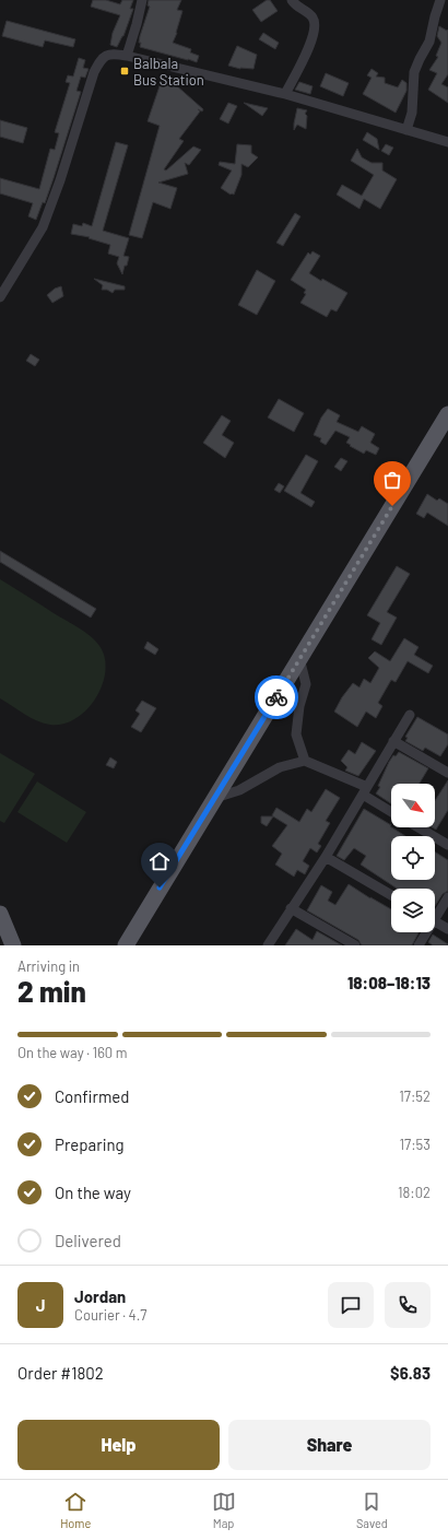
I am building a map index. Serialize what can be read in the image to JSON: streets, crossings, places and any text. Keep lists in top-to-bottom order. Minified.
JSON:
{"places":{"transit":["Balbala Bus Station"]},"north":"bottom right","page":{"heading":["2 min","Arriving in","18:08–18:13"],"panel":["Jordan","Courier · 4.7","Order #1802","$6.83"],"bar":"On the way · 160 m","list":[["Confirmed","17:52"],["Preparing","17:53"],["On the way","18:02"],"Delivered"],"round":"J","buttons":["Help","Share"],"tabs":["Home","Map","Saved"]}}
